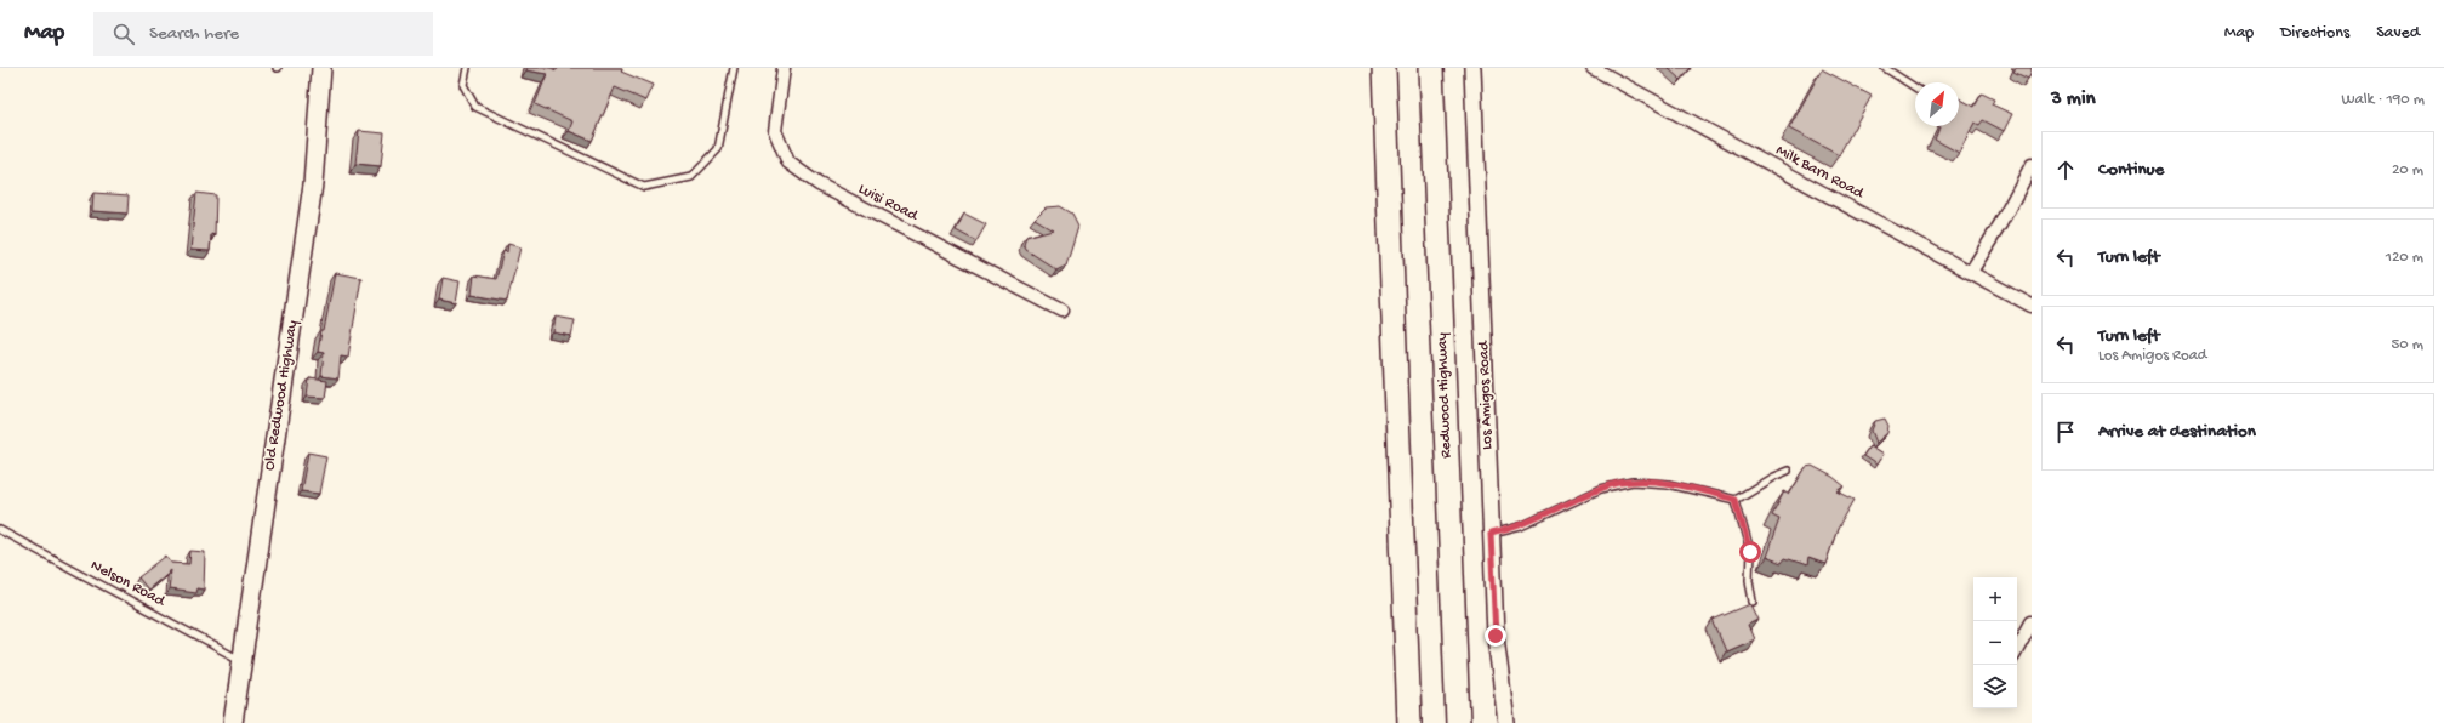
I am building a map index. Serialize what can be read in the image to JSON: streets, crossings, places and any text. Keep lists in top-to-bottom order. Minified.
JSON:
{"streets":{"highway":["Redwood Highway"],"main road":["Old Redwood Highway"],"street":["Milk Barn Road","Luisi Road","Los Amigos Road"],"lane":["Nelson Road"]},"crossings":[["Old Redwood Highway","Nelson Road"]],"north":"top right","page":{"header":"Map","search":"Search here","nav":["Map","Directions","Saved"],"heading":["3 min","Walk · 190 m"],"list":[["Continue","20 m"],["Turn left","120 m"],["Turn left","Los Amigos Road","50 m"],"Arrive at destination"],"map_buttons":["+","−"]}}
